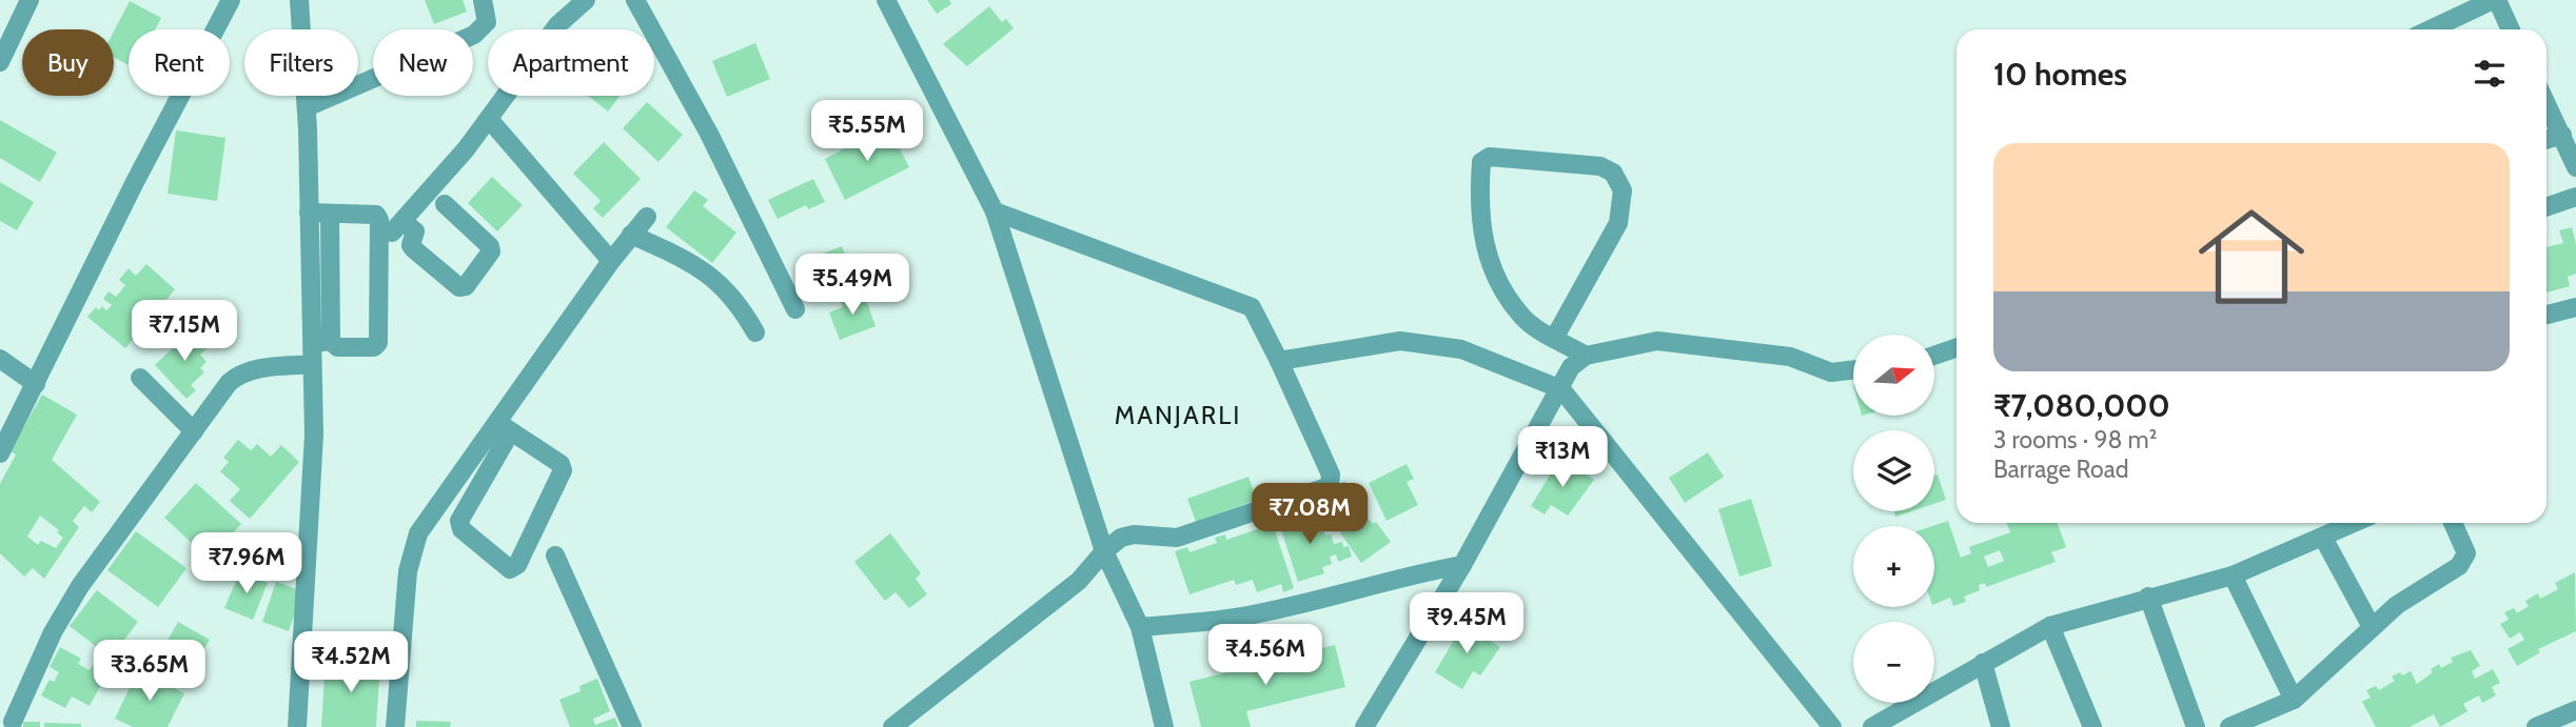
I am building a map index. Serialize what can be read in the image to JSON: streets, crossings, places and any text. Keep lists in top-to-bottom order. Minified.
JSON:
{"districts":["MANJARLI"],"north":"right","page":{"chip":["Buy","Rent","Filters","New","Apartment"],"heading":"10 homes","price":["₹5.55M","₹5.49M","₹7.15M","₹13M","₹7.08M","₹7.96M","₹9.45M","₹4.56M","₹4.52M","₹3.65M"],"list":[{"name":"₹7,080,000","note":"3 rooms · 98 m² · Barrage Road"}],"map_buttons":["+","−"]}}
